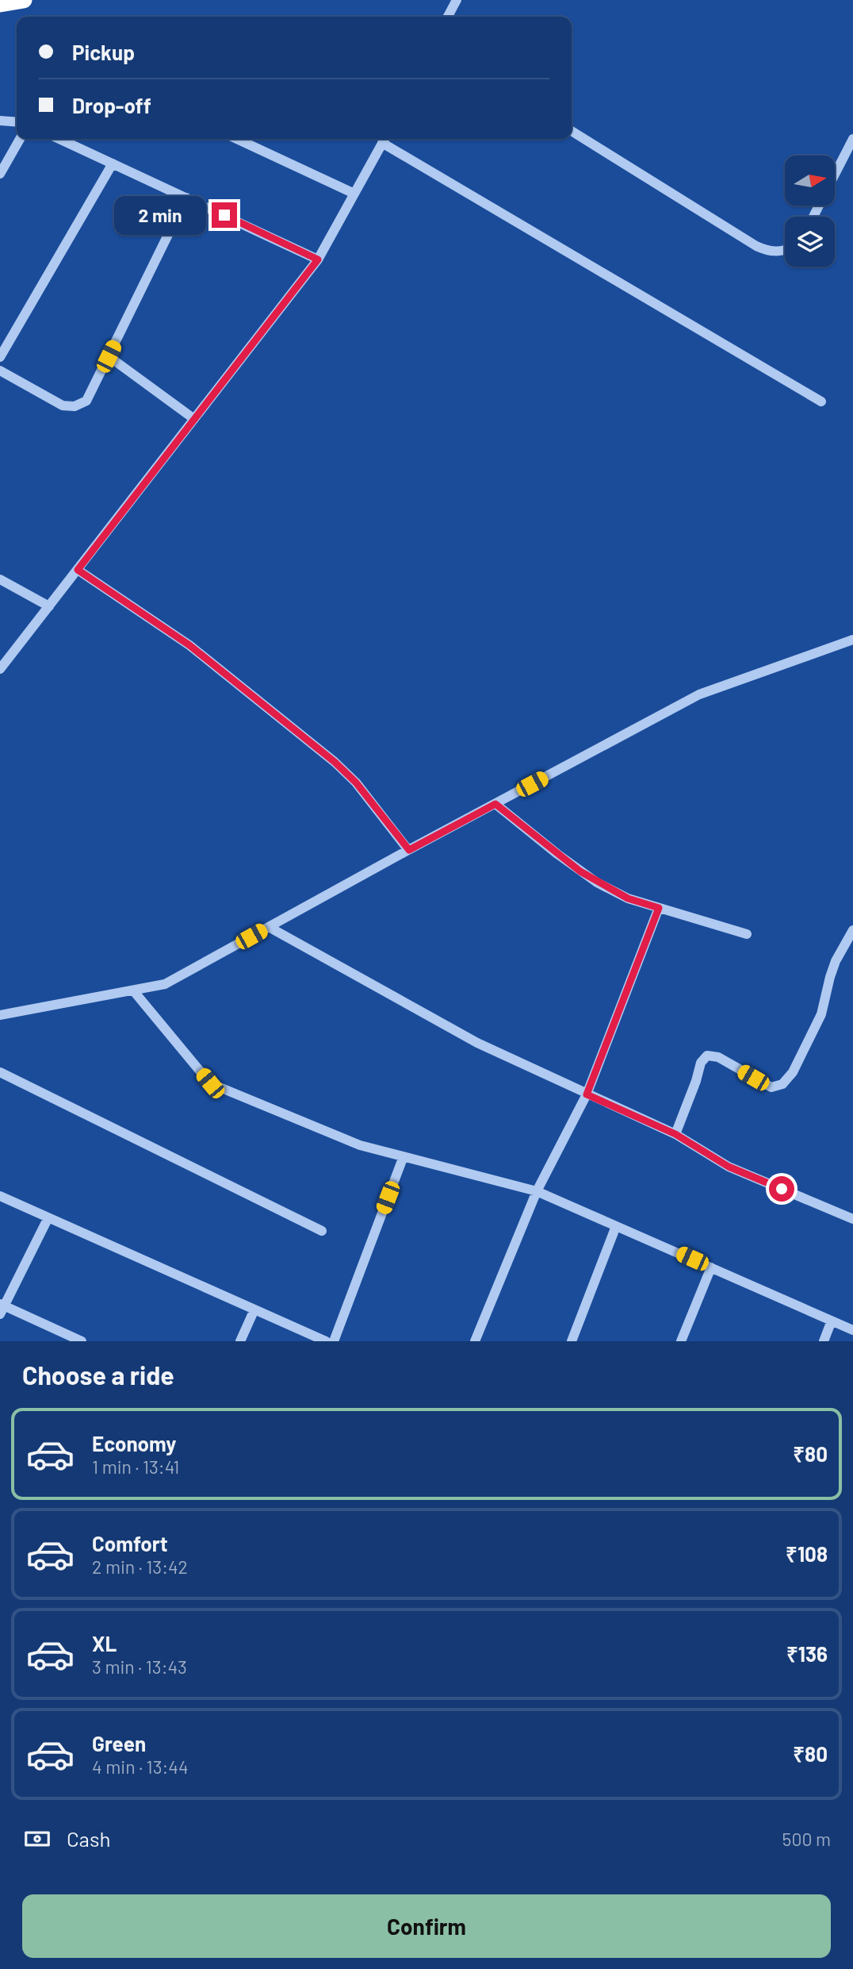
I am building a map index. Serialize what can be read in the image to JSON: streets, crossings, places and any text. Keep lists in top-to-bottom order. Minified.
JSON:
{"north":"right","page":{"banner":["Pickup","Drop-off"],"bubble":"2 min","heading":"Choose a ride","list":[{"name":"Economy","note":"1 min · 13:41","value":"₹80"},{"name":"Comfort","note":"2 min · 13:42","value":"₹108"},{"name":"XL","note":"3 min · 13:43","value":"₹136"},{"name":"Green","note":"4 min · 13:44","value":"₹80"}],"pay":["Cash","500 m"],"buttons":"Confirm"}}
